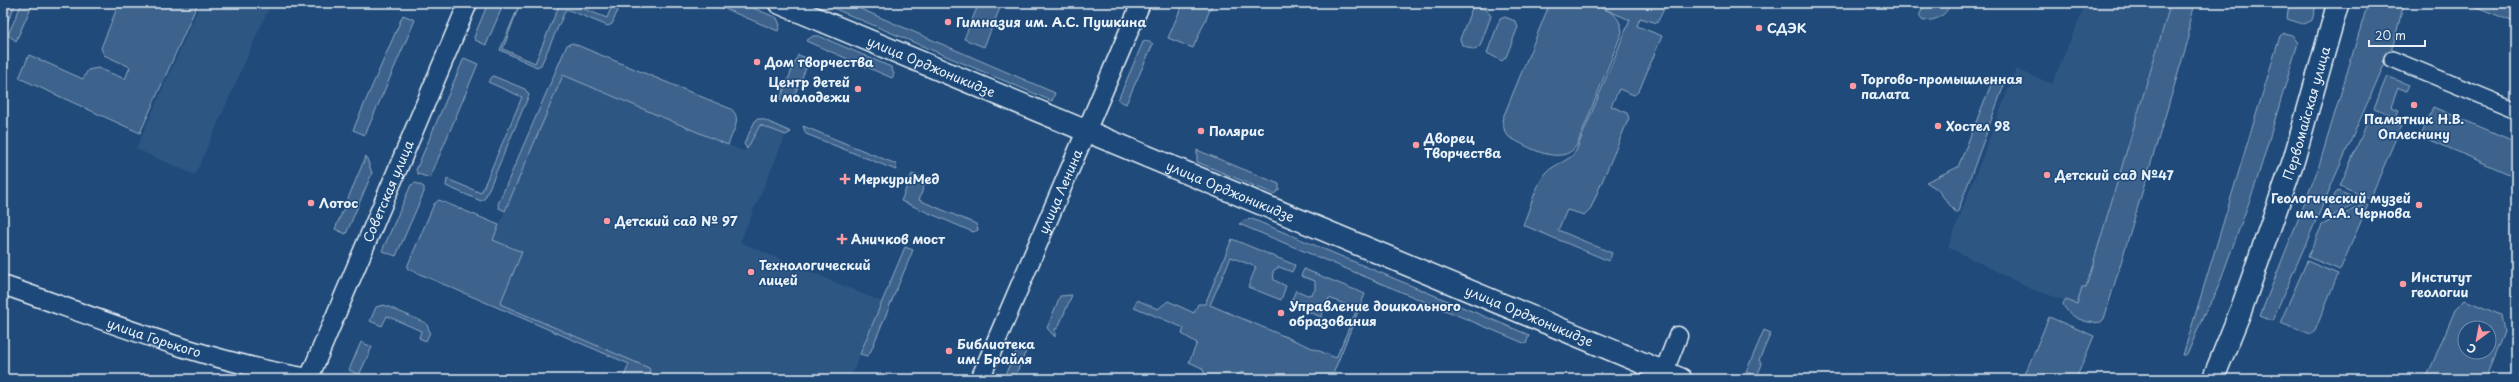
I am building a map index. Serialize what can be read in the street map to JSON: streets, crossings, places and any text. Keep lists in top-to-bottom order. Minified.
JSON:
{"streets":{"main road":["улица Орджоникидзе","Первомайская улица"],"street":["Советская улица","улица Ленина","улица Горького"]},"crossings":[["улица Орджоникидзе","улица Ленина"],["Советская улица","улица Горького"]],"places":{"other":["Гимназия им. А.С. Пушкина","СДЭК","Дом творчества","Торгово-промышленная палата","Центр детей и молодежи","Памятник Н.В. Оплеснину","Хостел 98","Полярис","Дворец Творчества","Детский сад №47","Лотос","Геологический музей им. А.А. Чернова","Детский сад № 97","Технологический лицей","Институт геологии","Управление дошкольного образования","Библиотека им. Брайля"],"health":["МеркуриМед","Аничков мост"]},"scale_bar":"20 m","north":"bottom left"}
